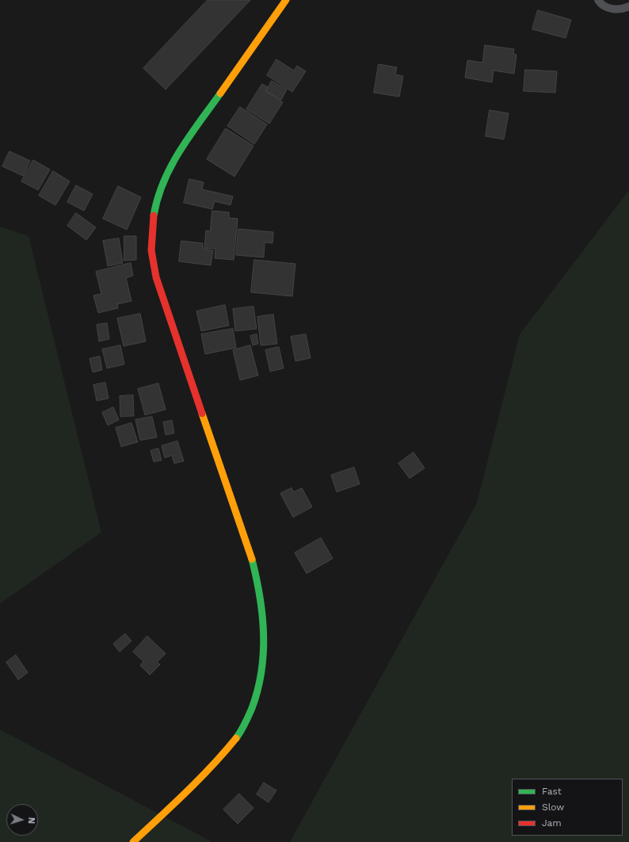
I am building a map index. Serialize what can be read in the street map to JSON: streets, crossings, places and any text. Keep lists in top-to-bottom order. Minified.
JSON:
{"legend":["Fast","Slow","Jam"],"north":"right"}
